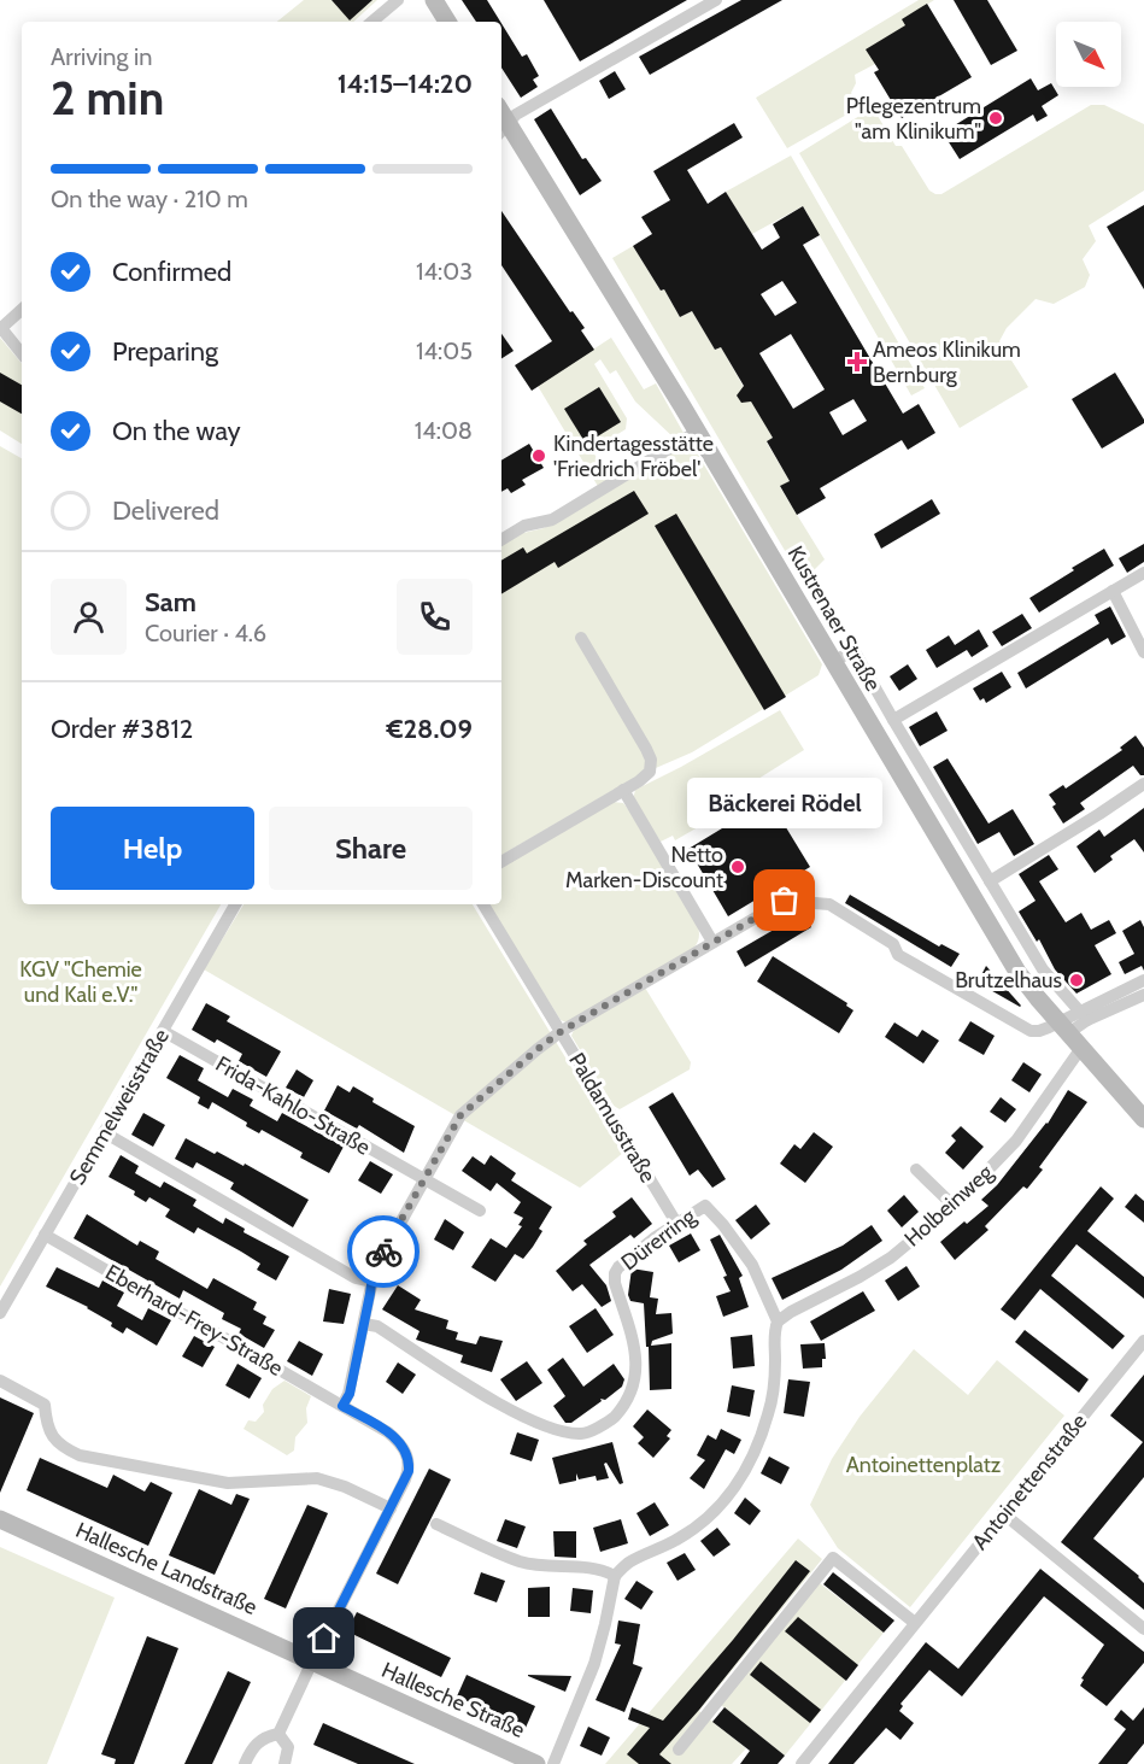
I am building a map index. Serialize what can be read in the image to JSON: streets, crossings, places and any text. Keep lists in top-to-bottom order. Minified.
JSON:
{"streets":{"street":["Kustrenaer Straße","Frida-Kahlo-Straße","Semmelweisstraße","Paldamusstraße","Holbeinweg","Dürerring","Eberhard-Frey-Straße","Antoinettenstraße","Hallesche Landstraße","Hallesche Straße"]},"crossings":[["Kustrenaer Straße","Holbeinweg"],["Frida-Kahlo-Straße","Semmelweisstraße"],["Semmelweisstraße","Eberhard-Frey-Straße"],["Paldamusstraße","Dürerring"],["Holbeinweg","Dürerring"],["Eberhard-Frey-Straße","Hallesche Landstraße"],["Eberhard-Frey-Straße","Hallesche Straße"],["Hallesche Landstraße","Hallesche Straße"]],"parks":["KGV \"Chemie und Kali e.V.\"","Antoinettenplatz"],"places":{"other":["Pflegezentrum \"am Klinikum\"","Kindertagesstätte 'Friedrich Fröbel'","Netto Marken-Discount","Bäckerei Rödel","Brutzelhaus"],"health":["Ameos Klinikum Bernburg"]},"north":"bottom right","page":{"heading":["2 min","Arriving in","14:15–14:20"],"panel":["Sam","Courier · 4.6","Order #3812","€28.09"],"bar":"On the way · 210 m","list":[["Confirmed","14:03"],["Preparing","14:05"],["On the way","14:08"],"Delivered"],"bubble":"Bäckerei Rödel","buttons":["Help","Share"]}}
